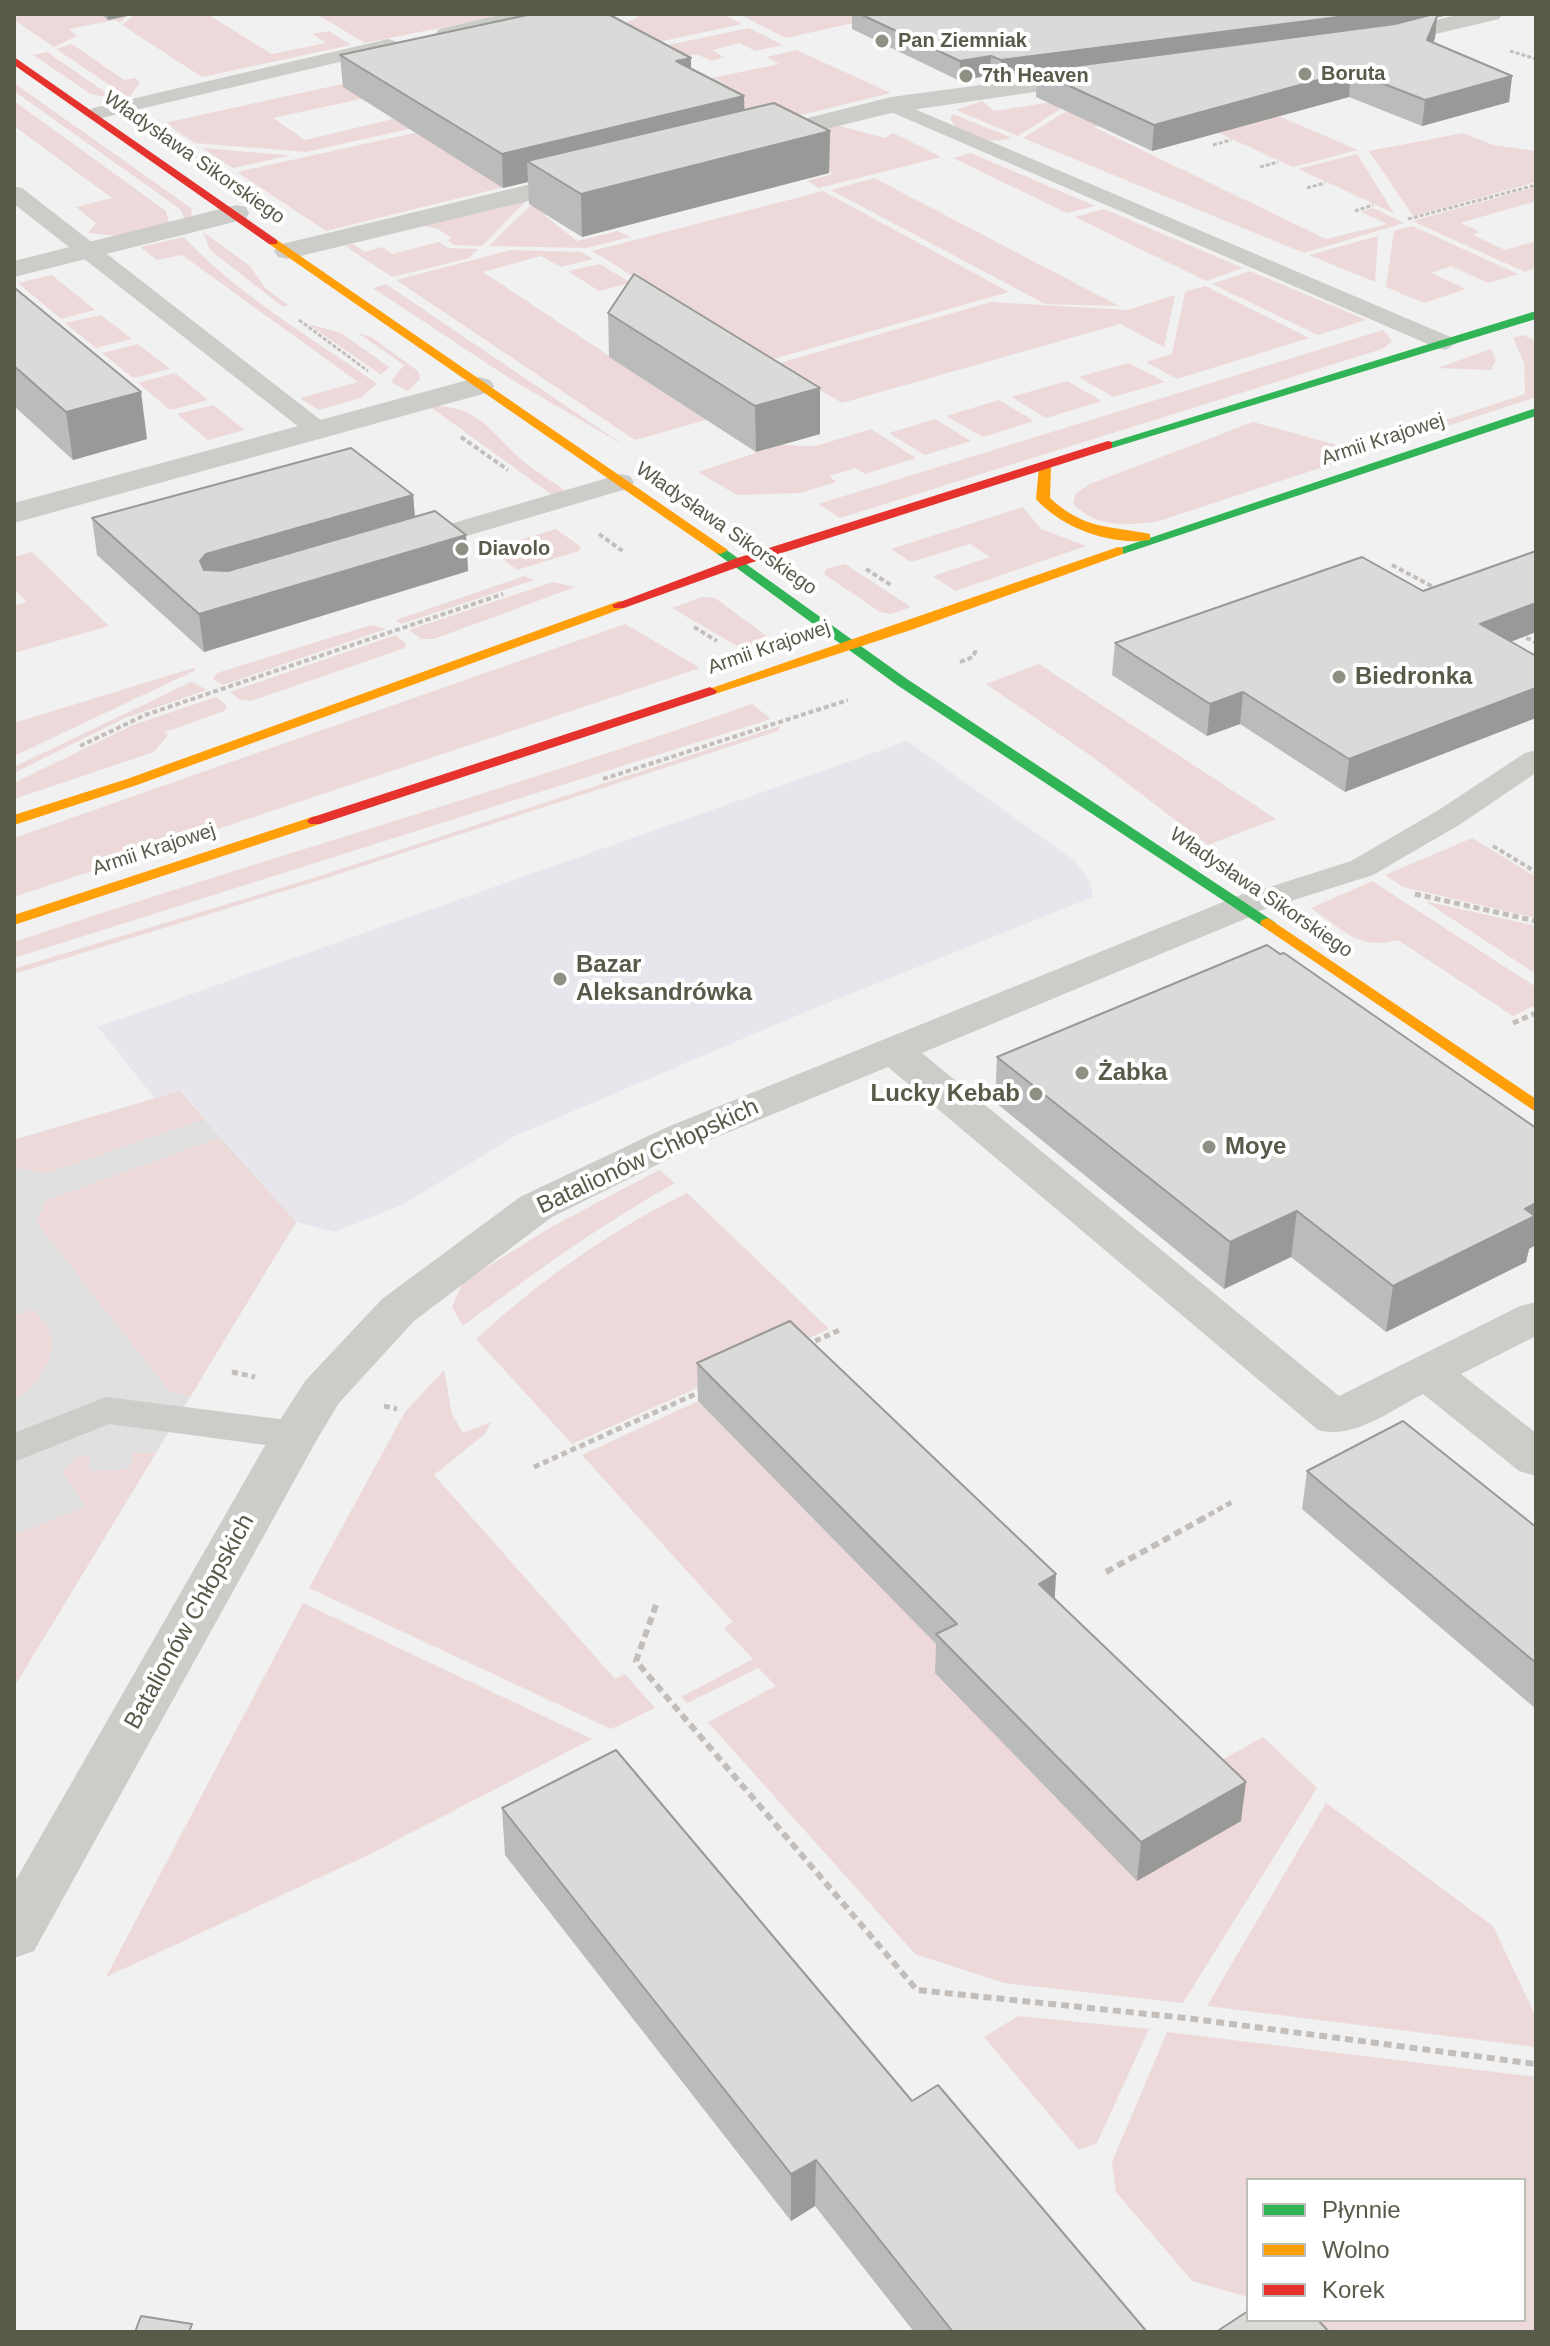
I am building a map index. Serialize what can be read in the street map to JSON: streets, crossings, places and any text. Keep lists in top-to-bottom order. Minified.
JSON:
{"streets":{"main road":["Władysława Sikorskiego","Armii Krajowej"],"street":["Batalionów Chłopskich"]},"crossings":[["Władysława Sikorskiego","Armii Krajowej"],["Władysława Sikorskiego","Batalionów Chłopskich"]],"places":["Pan Ziemniak","Boruta","7th Heaven","Diavolo","Biedronka","Bazar Aleksandrówka","Żabka","Lucky Kebab","Moye"],"legend":["Płynnie","Wolno","Korek"]}
